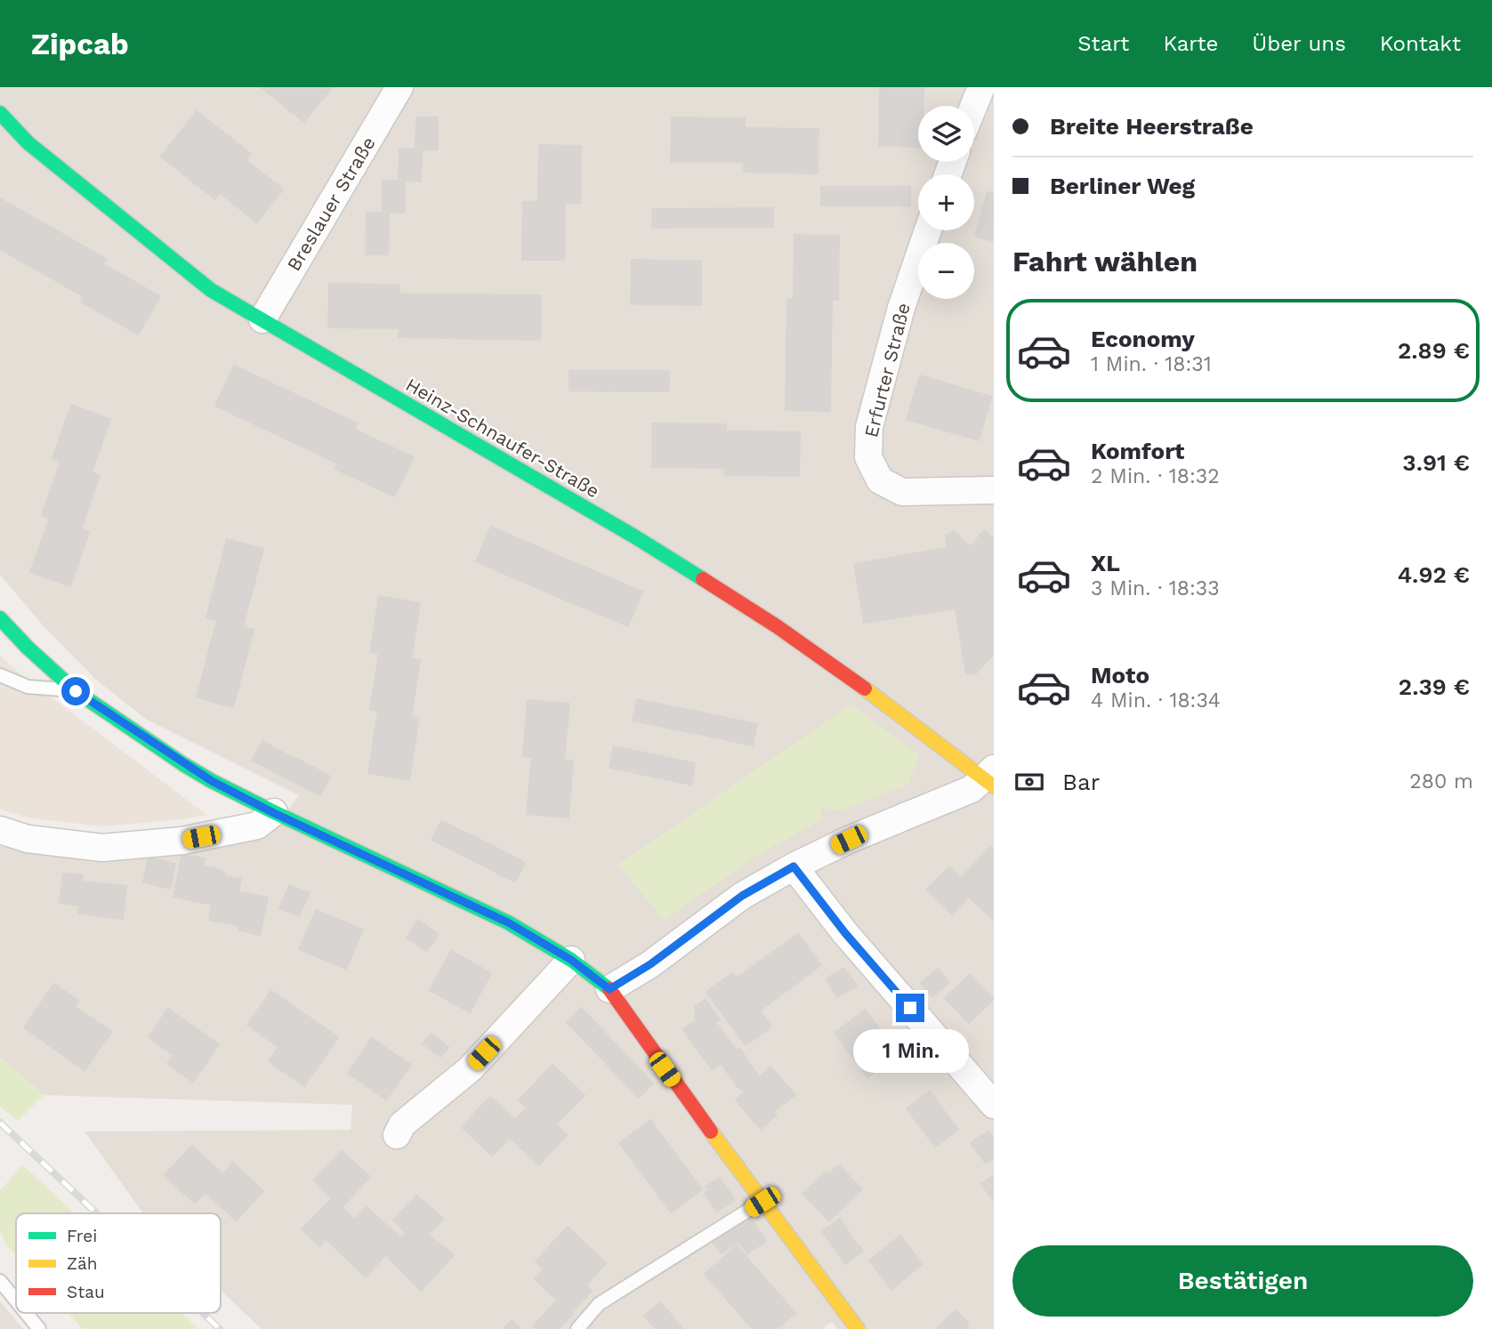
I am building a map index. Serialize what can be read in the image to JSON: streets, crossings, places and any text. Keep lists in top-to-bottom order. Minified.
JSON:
{"streets":{"street":["Breslauer Straße","Erfurter Straße","Heinz-Schnaufer-Straße"]},"crossings":[["Breslauer Straße","Heinz-Schnaufer-Straße"]],"legend":["Frei","Zäh","Stau"],"page":{"header":"Zipcab","nav":["Start","Karte","Über uns","Kontakt"],"banner":["Breite Heerstraße","Berliner Weg"],"map_buttons":["+","−"],"heading":"Fahrt wählen","list":[{"name":"Economy","note":"1 Min. · 18:31","value":"2.89 €"},{"name":"Komfort","note":"2 Min. · 18:32","value":"3.91 €"},{"name":"XL","note":"3 Min. · 18:33","value":"4.92 €"},{"name":"Moto","note":"4 Min. · 18:34","value":"2.39 €"}],"pay":["Bar","280 m"],"bubble":"1 Min.","buttons":"Bestätigen"}}
